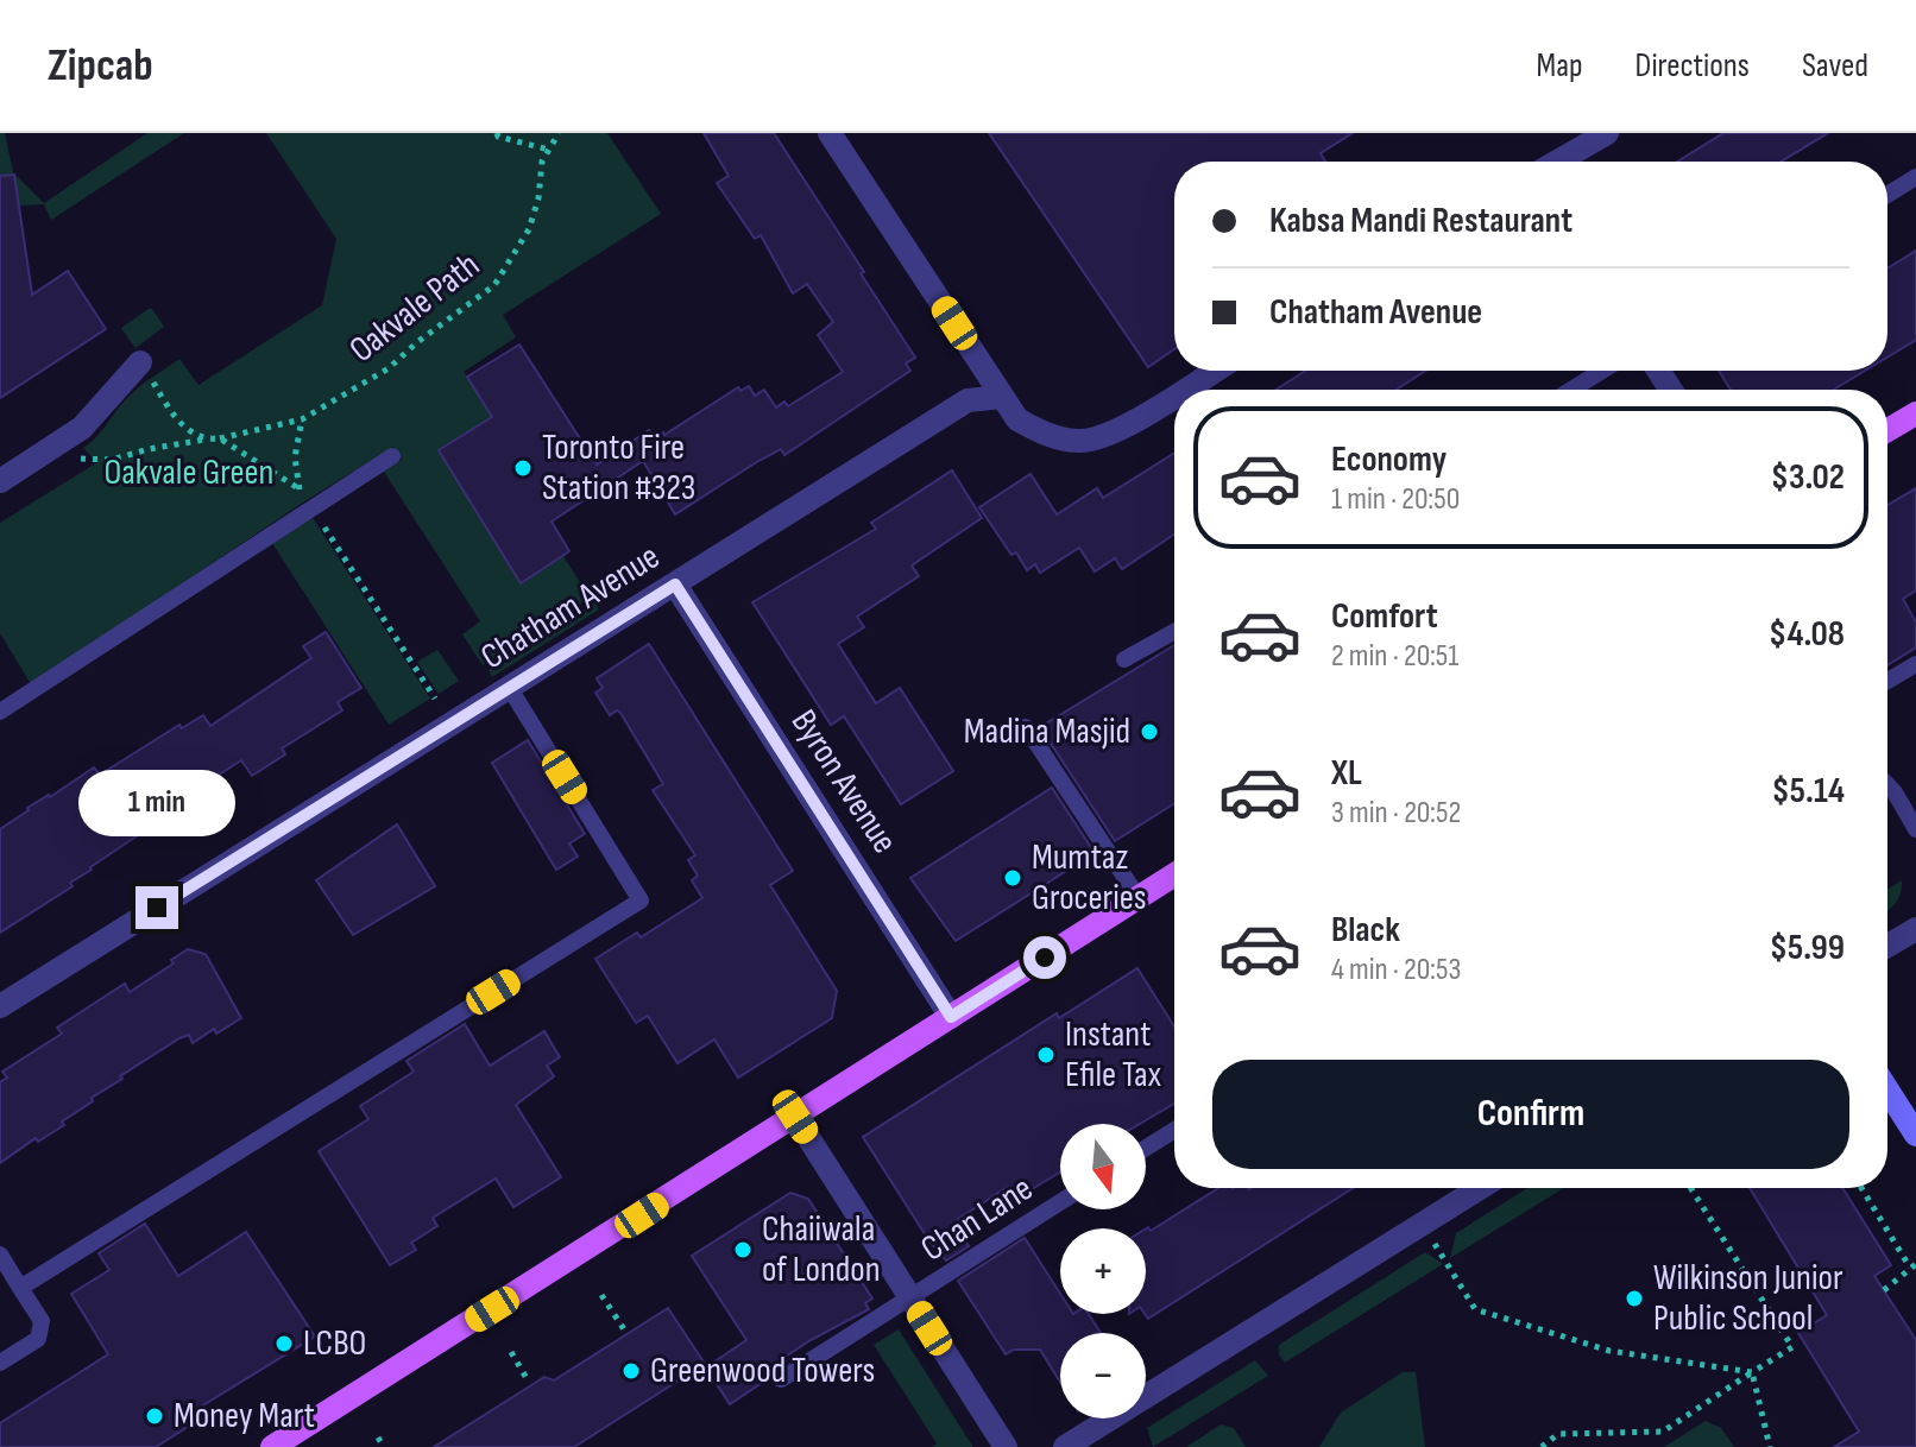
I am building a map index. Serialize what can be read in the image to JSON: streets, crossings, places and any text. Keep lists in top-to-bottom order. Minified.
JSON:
{"streets":{"street":["Chatham Avenue","Byron Avenue"],"lane":["Chan Lane"],"path":["Oakvale Path"]},"crossings":[["Chatham Avenue","Byron Avenue"]],"parks":["Oakvale Green"],"places":["Toronto Fire Station #323","Madina Masjid","Mumtaz Groceries","Instant Efile Tax","Chaiiwala of London","Wilkinson Junior Public School","LCBO","Greenwood Towers","Money Mart"],"north":"bottom","page":{"header":"Zipcab","nav":["Map","Directions","Saved"],"banner":["Kabsa Mandi Restaurant","Chatham Avenue"],"list":[{"name":"Economy","note":"1 min · 20:50","value":"$3.02"},{"name":"Comfort","note":"2 min · 20:51","value":"$4.08"},{"name":"XL","note":"3 min · 20:52","value":"$5.14"},{"name":"Black","note":"4 min · 20:53","value":"$5.99"}],"bubble":"1 min","buttons":"Confirm","map_buttons":["+","−"]}}
